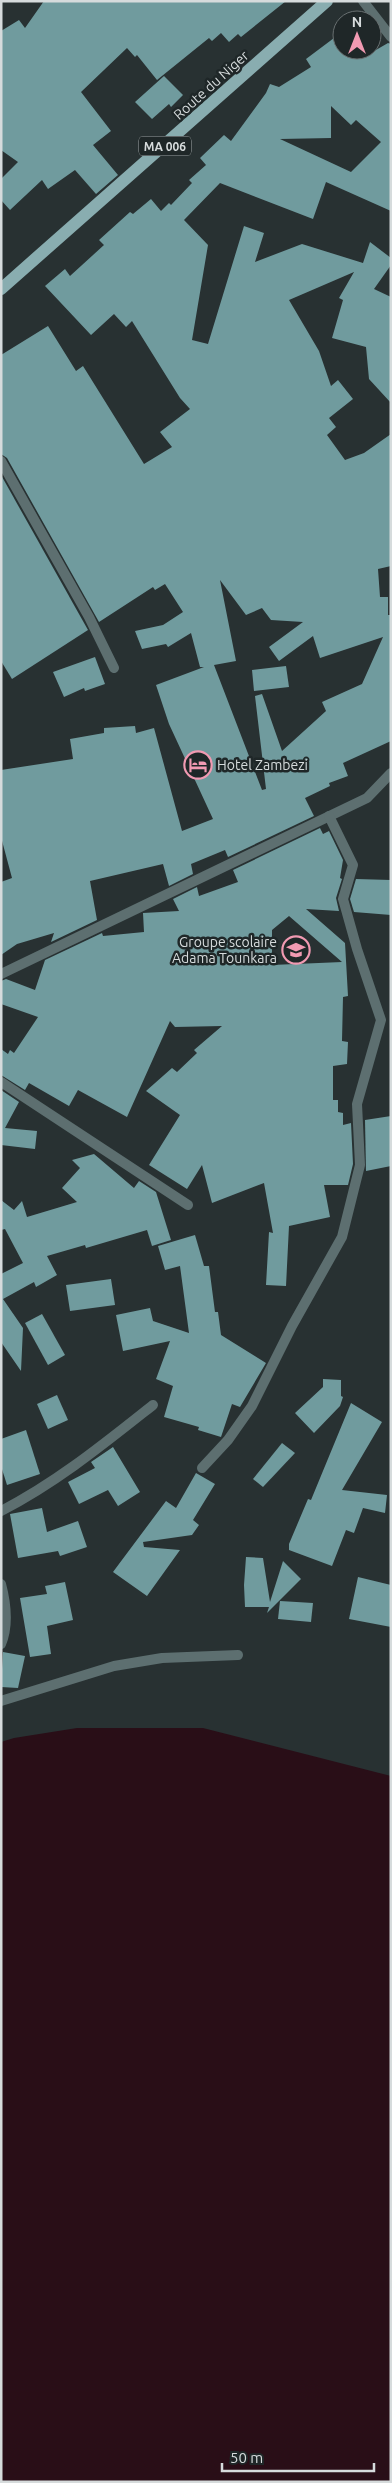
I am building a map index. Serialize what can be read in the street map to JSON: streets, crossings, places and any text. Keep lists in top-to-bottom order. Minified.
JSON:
{"streets":{"main road":["Route du Niger","MA 006"]},"places":{"hotel":["Hotel Zambezi"],"school or university":["Groupe scolaire Adama Tounkara"]},"scale_bar":"50 m","north":"top"}
